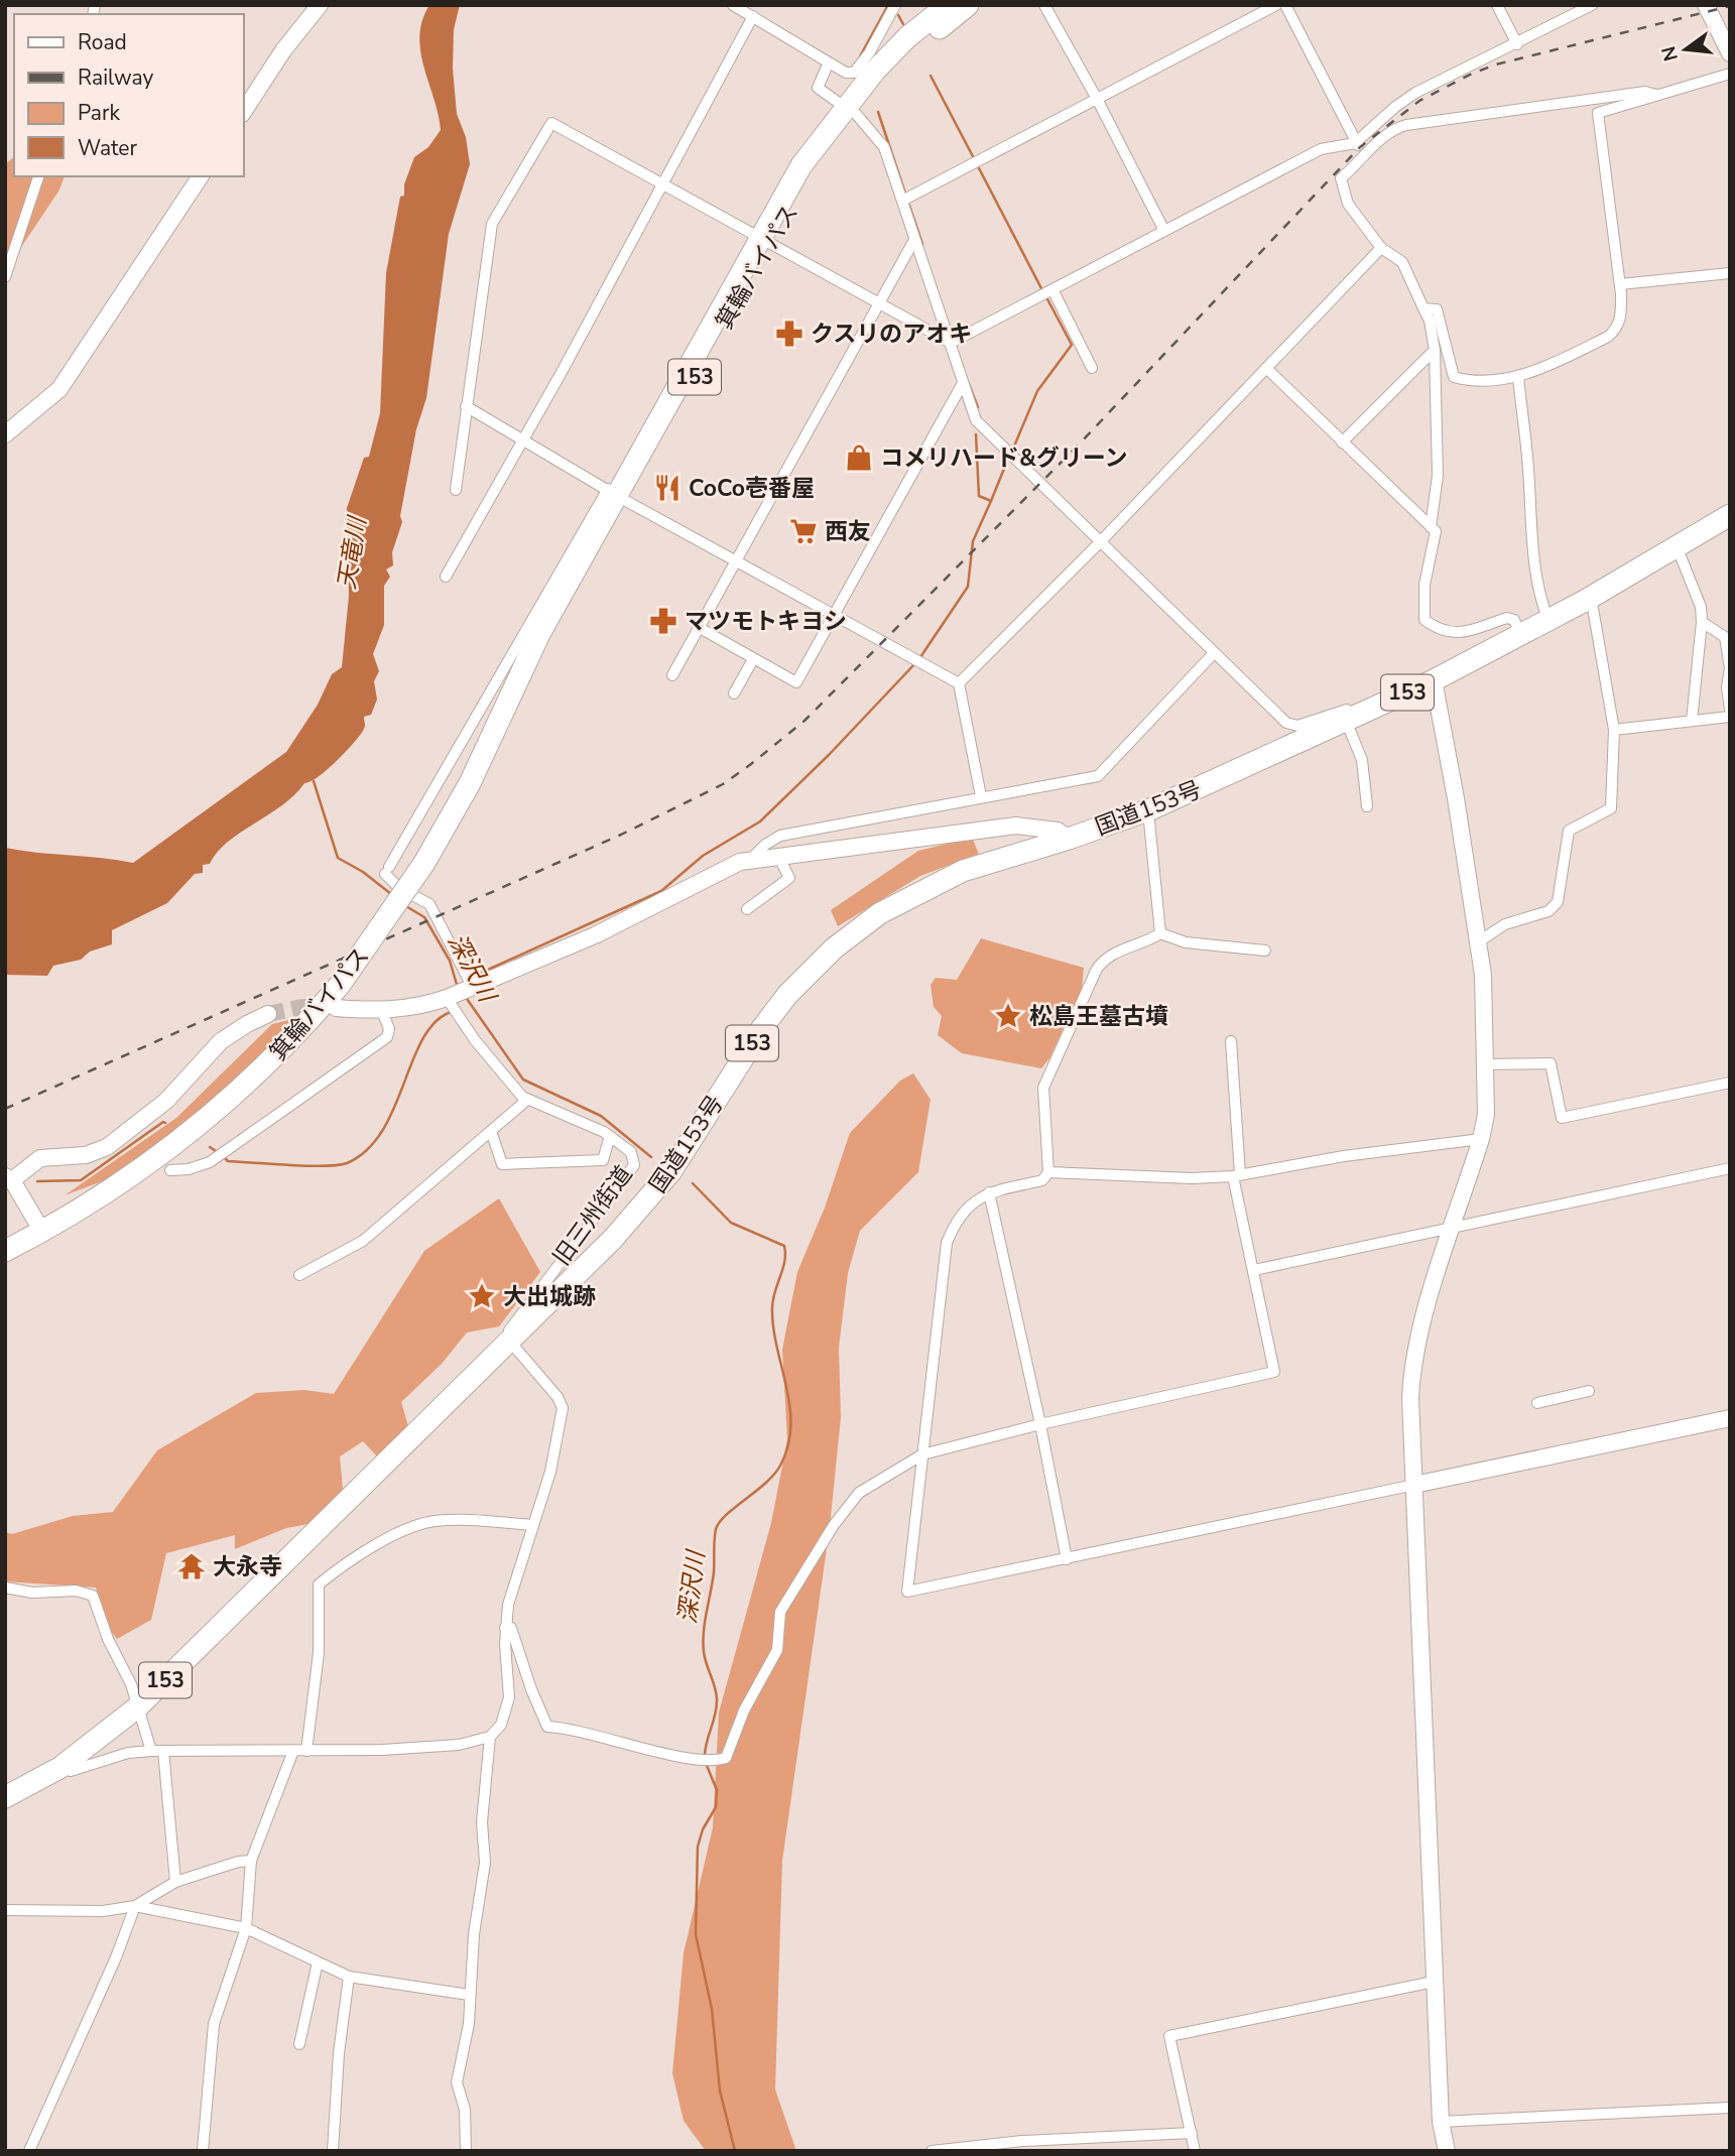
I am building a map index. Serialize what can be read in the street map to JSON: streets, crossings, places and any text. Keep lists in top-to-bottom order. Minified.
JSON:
{"streets":{"highway":["箕輪バイパス","153","国道153号"],"street":["旧三州街道"]},"crossings":[["国道153号","旧三州街道"]],"water":["天竜川","深沢川"],"places":{"pharmacy":["クスリのアオキ","マツモトキヨシ"],"shop":["コメリハード&グリーン"],"restaurant":["CoCo壱番屋"],"supermarket":["西友"],"place":["松島王墓古墳","大出城跡"],"temple":["大永寺"]},"legend":["Road","Railway","Park","Water"],"north":"left"}
